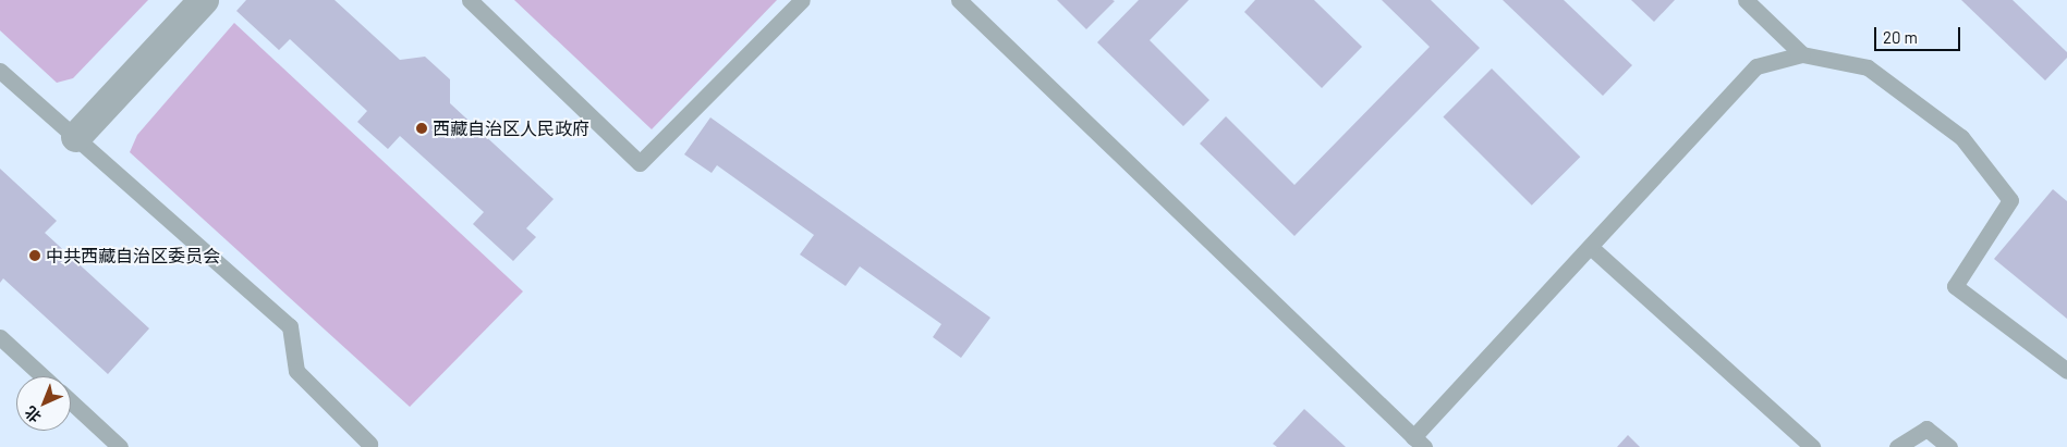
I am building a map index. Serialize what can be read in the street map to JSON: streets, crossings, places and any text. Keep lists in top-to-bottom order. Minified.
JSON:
{"places":["西藏自治区人民政府","中共西藏自治区委员会"],"scale_bar":"20 m","north":"bottom left"}
